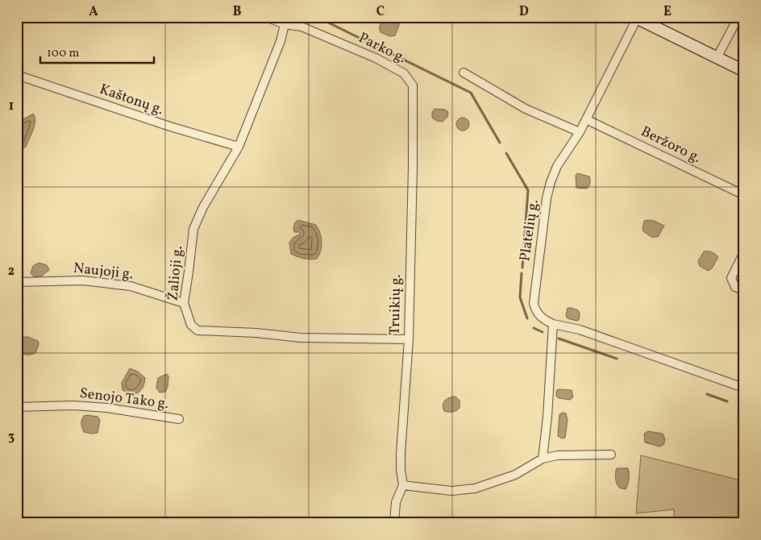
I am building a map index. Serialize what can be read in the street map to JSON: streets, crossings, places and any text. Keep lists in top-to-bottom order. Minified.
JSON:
{"streets":{"street":["Parko g.","Kaštonų g.","Beržoro g.","Platelių g.","Naujoji g.","Žalioji g.","Truikių g.","Senojo Tako g."]},"crossings":[["Parko g.","Žalioji g."],["Parko g.","Truikių g."],["Kaštonų g.","Žalioji g."],["Beržoro g.","Platelių g."],["Naujoji g.","Žalioji g."],["Žalioji g.","Truikių g."]],"scale_bar":"100 m","grid":{"columns":["A","B","C","D","E"],"rows":["1","2","3"]}}
